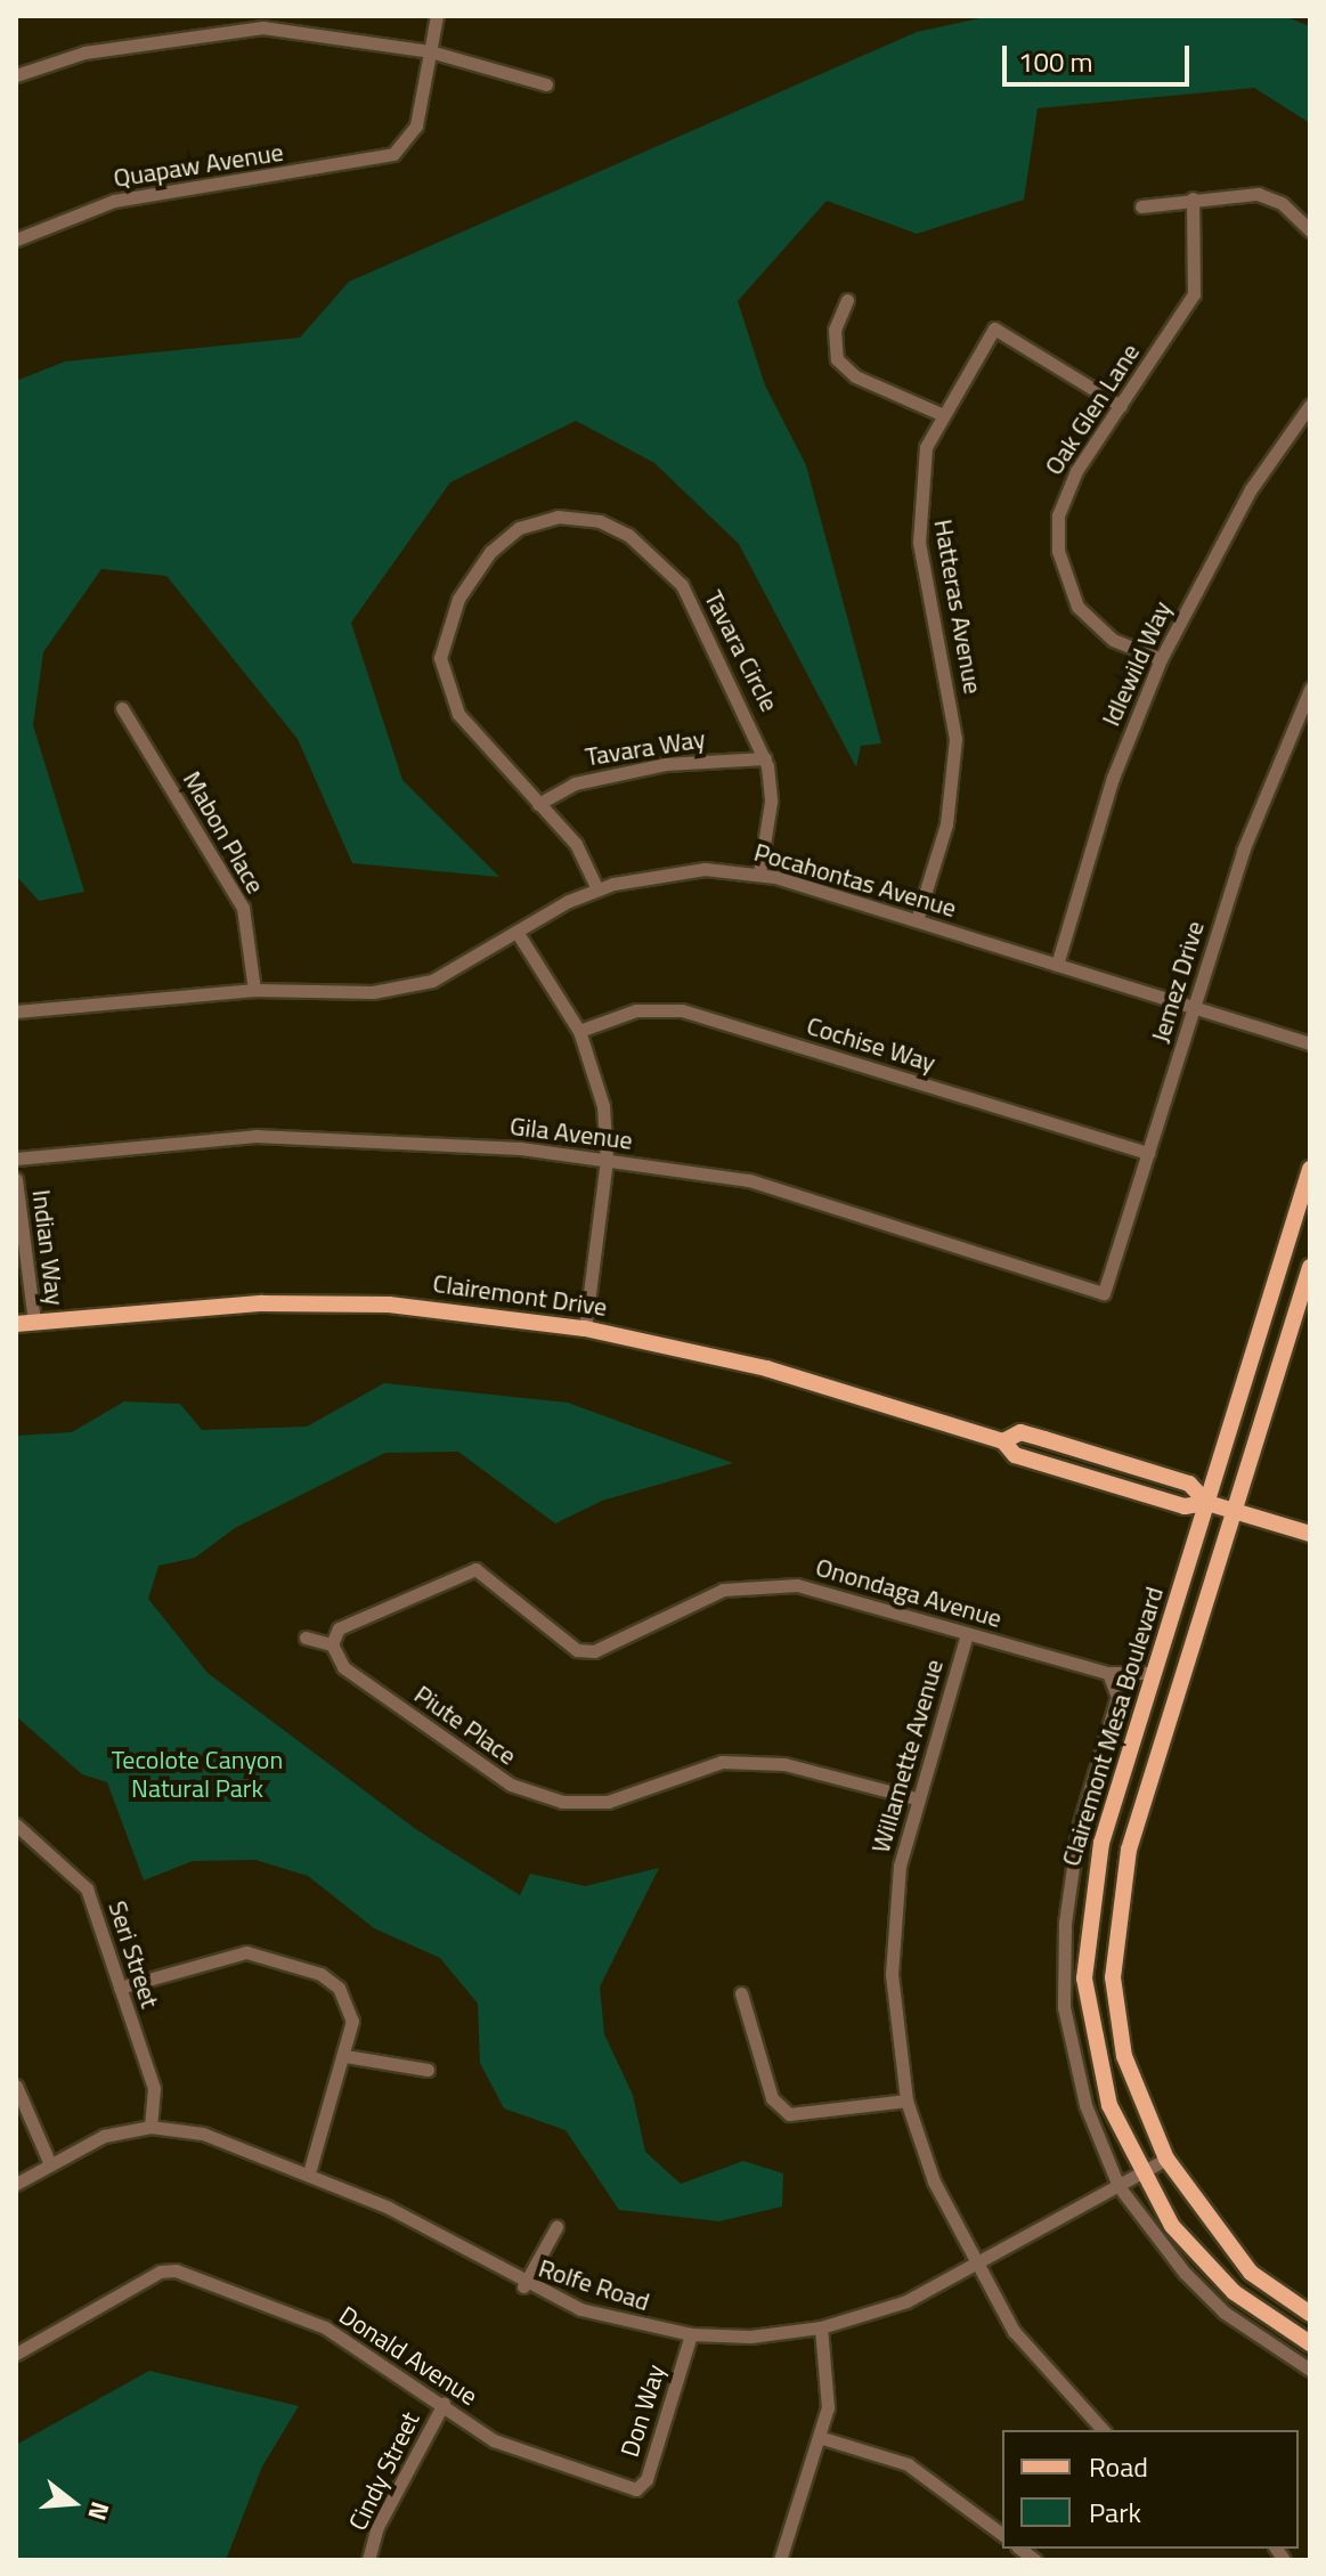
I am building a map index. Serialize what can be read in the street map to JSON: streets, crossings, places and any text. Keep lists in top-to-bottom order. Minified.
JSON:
{"streets":{"main road":["Clairemont Drive","Clairemont Mesa Boulevard"],"street":["Quapaw Avenue","Oak Glen Lane","Hatteras Avenue","Tavara Circle","Idlewild Way","Tavara Way","Mabon Place","Pocahontas Avenue","Jemez Drive","Cochise Way","Gila Avenue","Indian Way","Onondaga Avenue","Piute Place","Willamette Avenue","Seri Street","Rolfe Road","Donald Avenue","Don Way","Cindy Street"]},"crossings":[["Oak Glen Lane","Hatteras Avenue"],["Oak Glen Lane","Idlewild Way"],["Hatteras Avenue","Pocahontas Avenue"],["Tavara Circle","Tavara Way"],["Tavara Circle","Pocahontas Avenue"],["Idlewild Way","Pocahontas Avenue"],["Mabon Place","Pocahontas Avenue"],["Pocahontas Avenue","Jemez Drive"],["Jemez Drive","Cochise Way"],["Jemez Drive","Gila Avenue"],["Indian Way","Clairemont Drive"],["Clairemont Drive","Clairemont Mesa Boulevard"],["Onondaga Avenue","Piute Place"],["Onondaga Avenue","Clairemont Mesa Boulevard"],["Onondaga Avenue","Willamette Avenue"],["Piute Place","Willamette Avenue"],["Clairemont Mesa Boulevard","Rolfe Road"],["Willamette Avenue","Rolfe Road"],["Seri Street","Rolfe Road"],["Rolfe Road","Don Way"],["Donald Avenue","Don Way"],["Donald Avenue","Cindy Street"]],"parks":["Tecolote Canyon Natural Park"],"legend":["Road","Park"],"scale_bar":"100 m","north":"right"}
